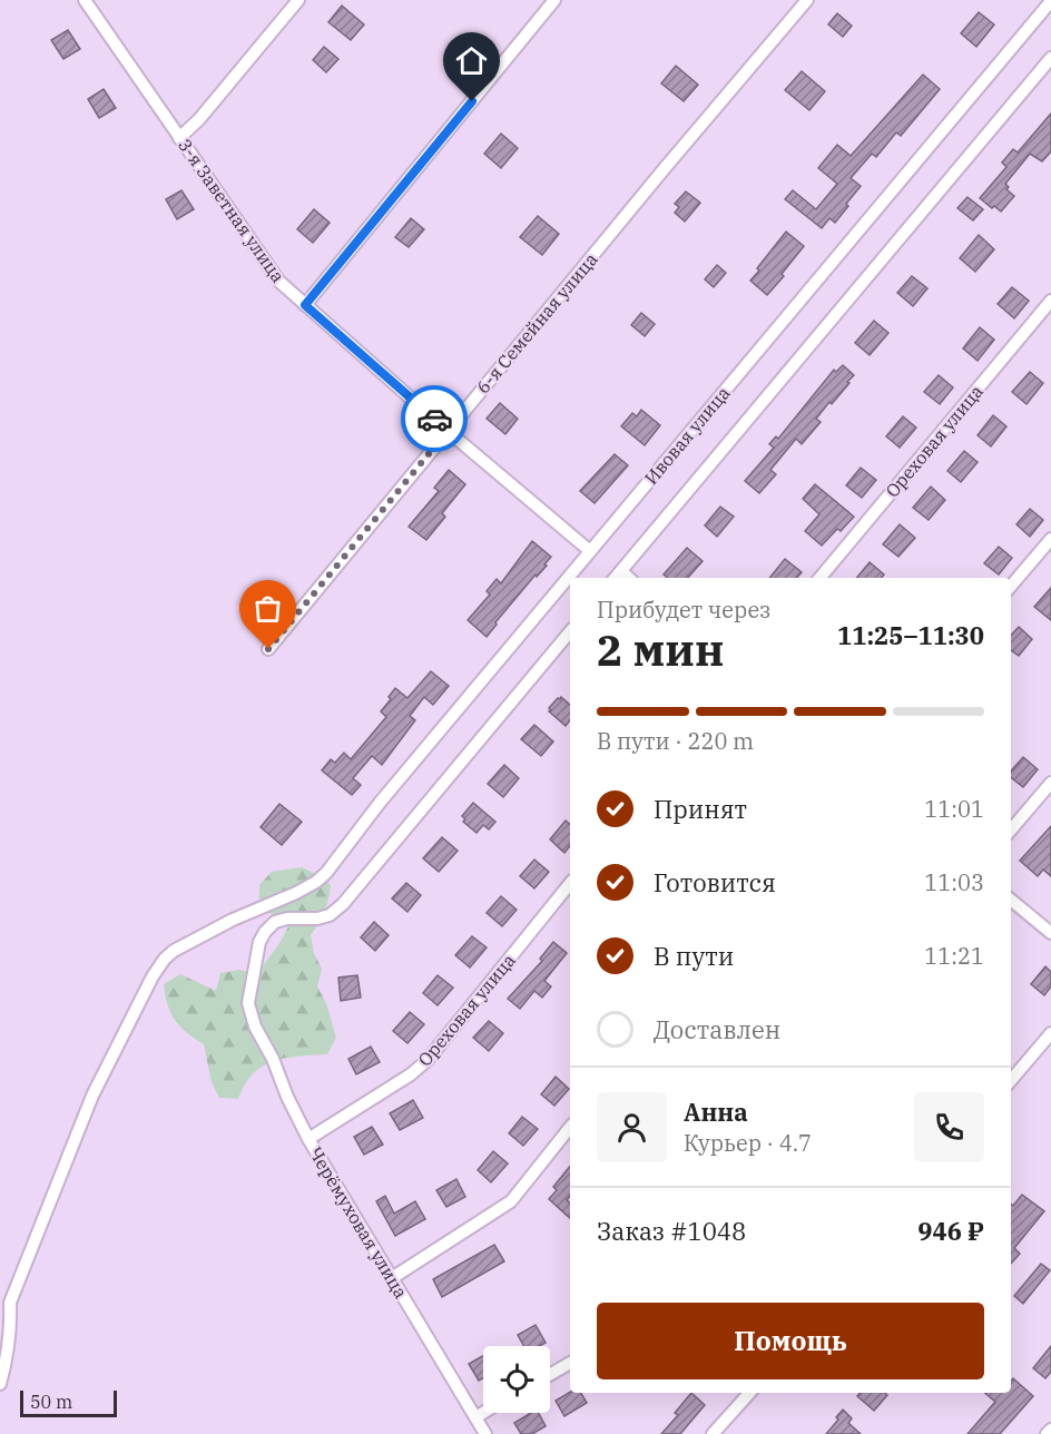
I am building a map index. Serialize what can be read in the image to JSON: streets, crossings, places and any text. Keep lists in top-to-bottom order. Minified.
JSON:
{"streets":{"street":["3-я Заветная улица","6-я Семейная улица","Ивовая улица","Ореховая улица","Черёмуховая улица"]},"crossings":[["3-я Заветная улица","6-я Семейная улица"],["3-я Заветная улица","Ивовая улица"],["Ореховая улица","Черёмуховая улица"]],"scale_bar":"50 m","page":{"heading":["2 мин","Прибудет через","11:25–11:30"],"panel":["Анна","Курьер · 4.7","Заказ #1048","946 ₽"],"bar":"В пути · 220 m","list":[["Принят","11:01"],["Готовится","11:03"],["В пути","11:21"],"Доставлен"],"buttons":"Помощь","scale":"50 m"}}
